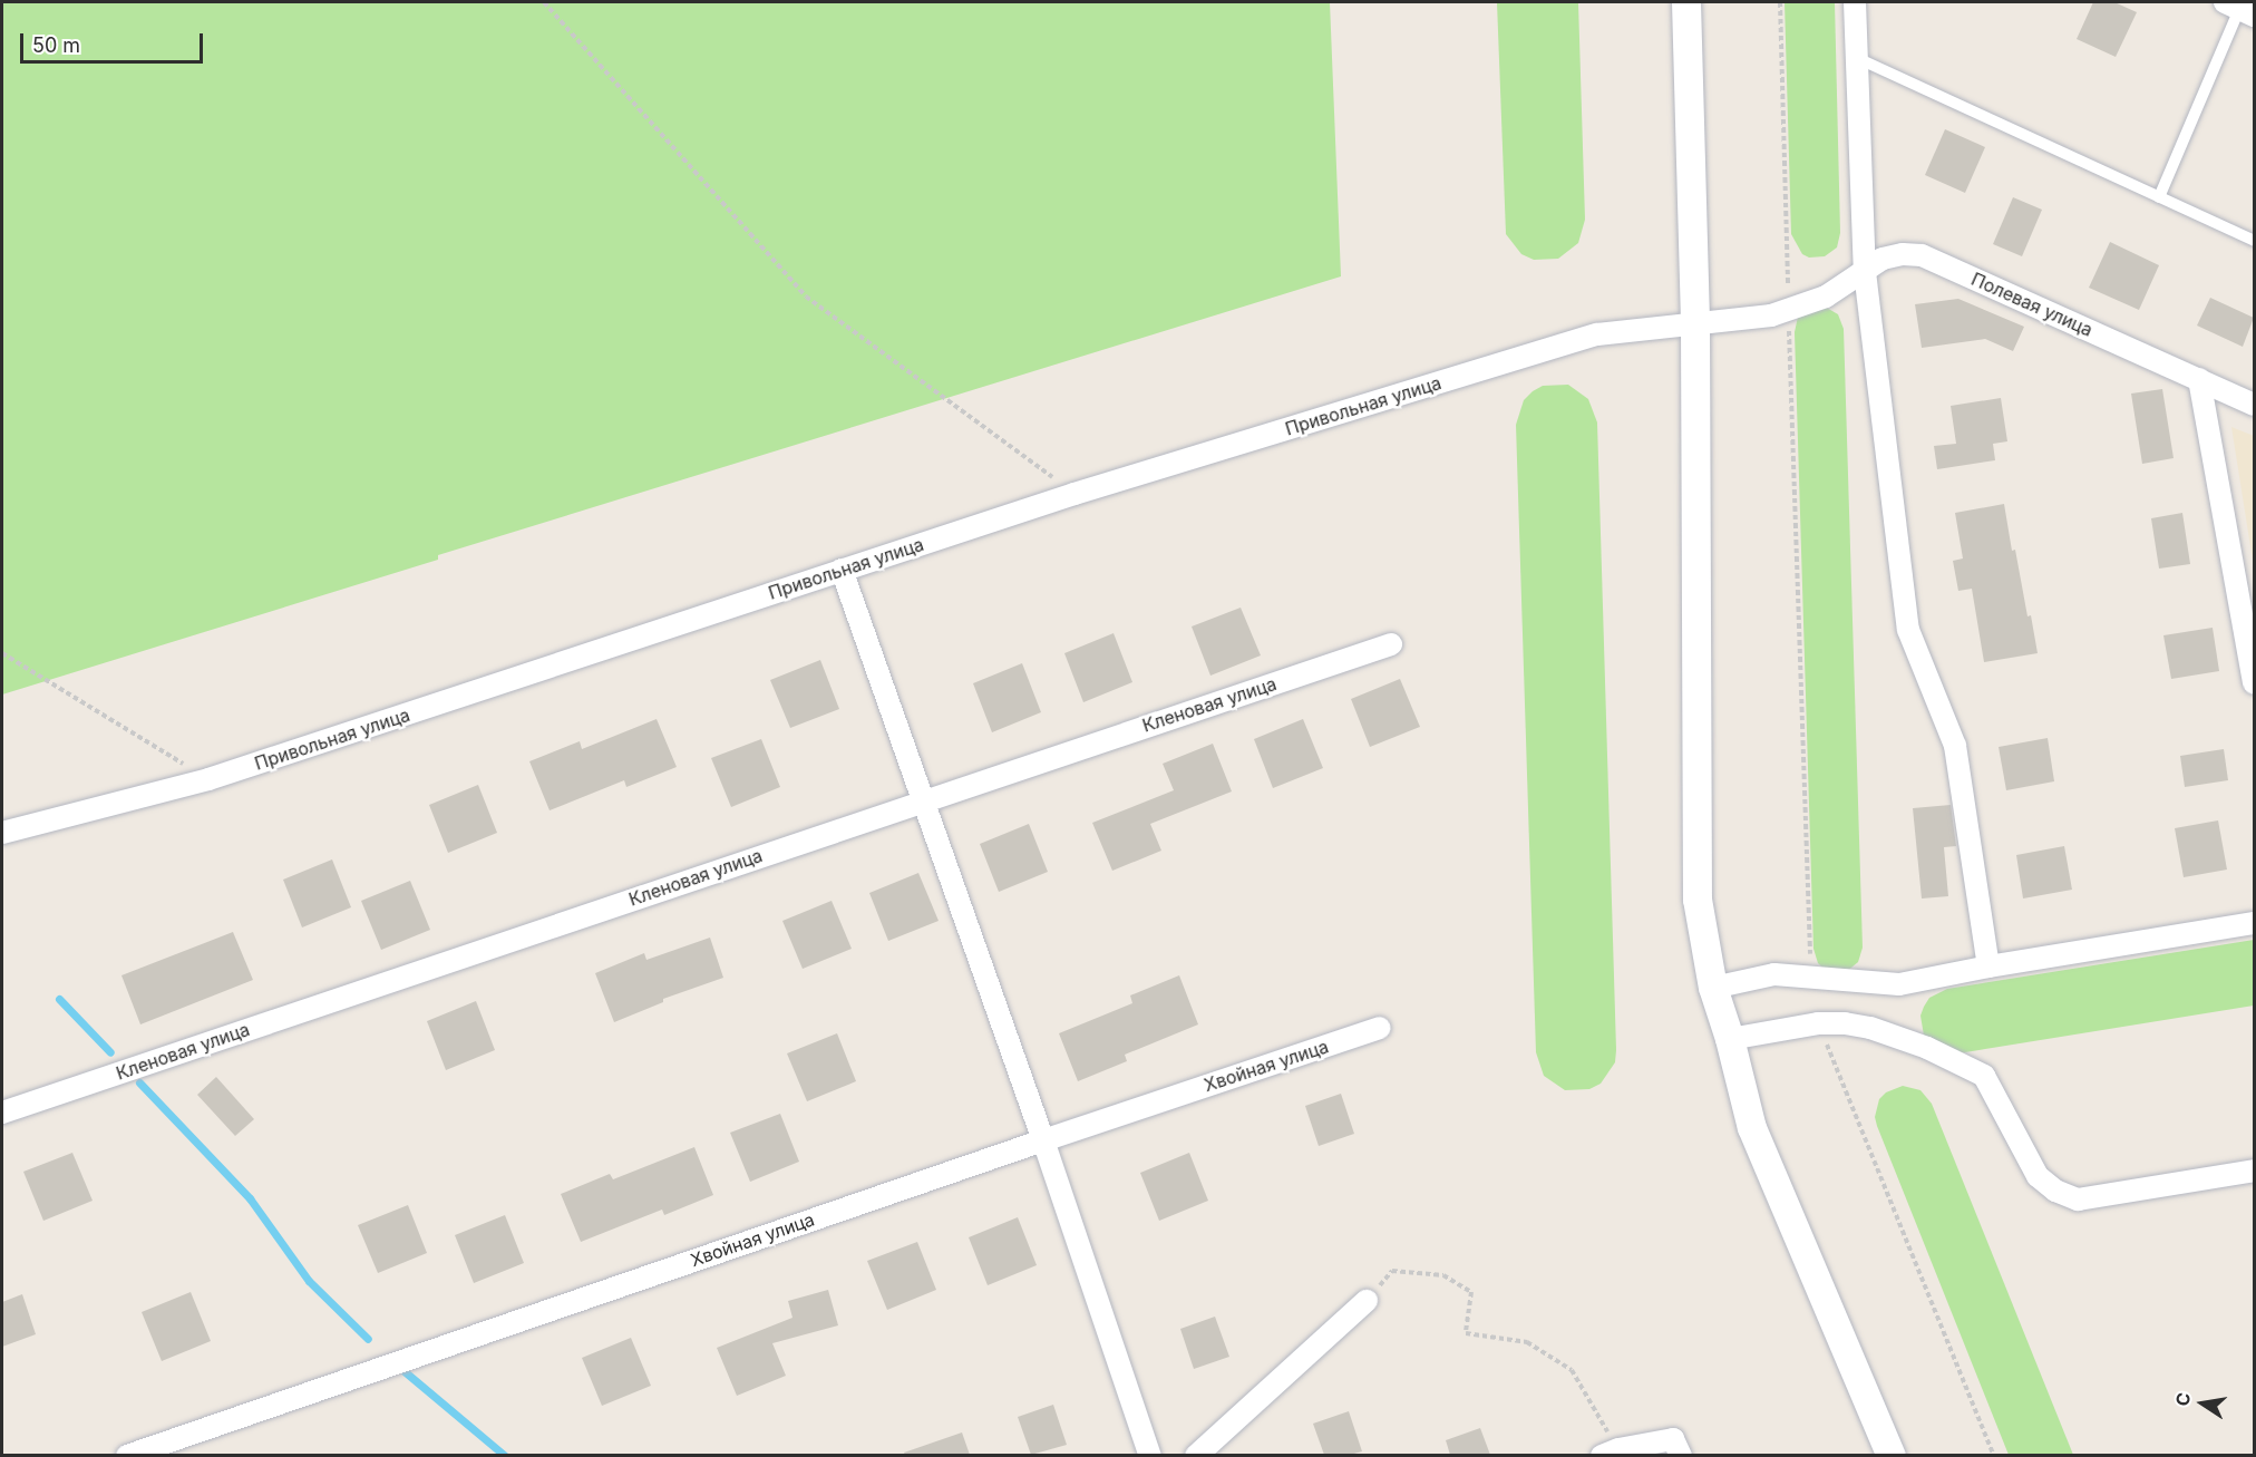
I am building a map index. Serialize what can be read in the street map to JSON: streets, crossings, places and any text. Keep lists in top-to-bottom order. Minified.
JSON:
{"streets":{"street":["Полевая улица","Привольная улица","Кленовая улица","Хвойная улица"]},"crossings":[["Полевая улица","Привольная улица"]],"scale_bar":"50 m","north":"left"}
